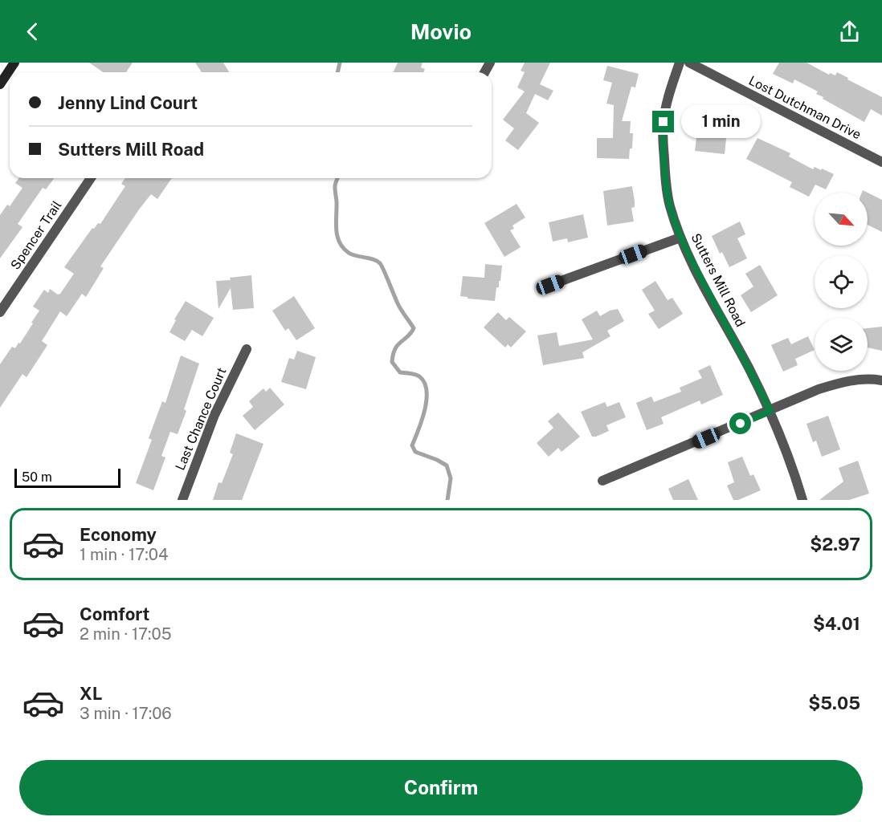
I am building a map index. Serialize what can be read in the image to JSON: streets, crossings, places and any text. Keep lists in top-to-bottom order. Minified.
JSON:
{"streets":{"street":["Lost Dutchman Drive","Spencer Trail","Sutters Mill Road","Last Chance Court"]},"scale_bar":"50 m","north":"bottom right","page":{"header":"Movio","banner":["Jenny Lind Court","Sutters Mill Road"],"bubble":"1 min","scale":"50 m","list":[{"name":"Economy","note":"1 min · 17:04","value":"$2.97"},{"name":"Comfort","note":"2 min · 17:05","value":"$4.01"},{"name":"XL","note":"3 min · 17:06","value":"$5.05"}],"buttons":"Confirm"}}
